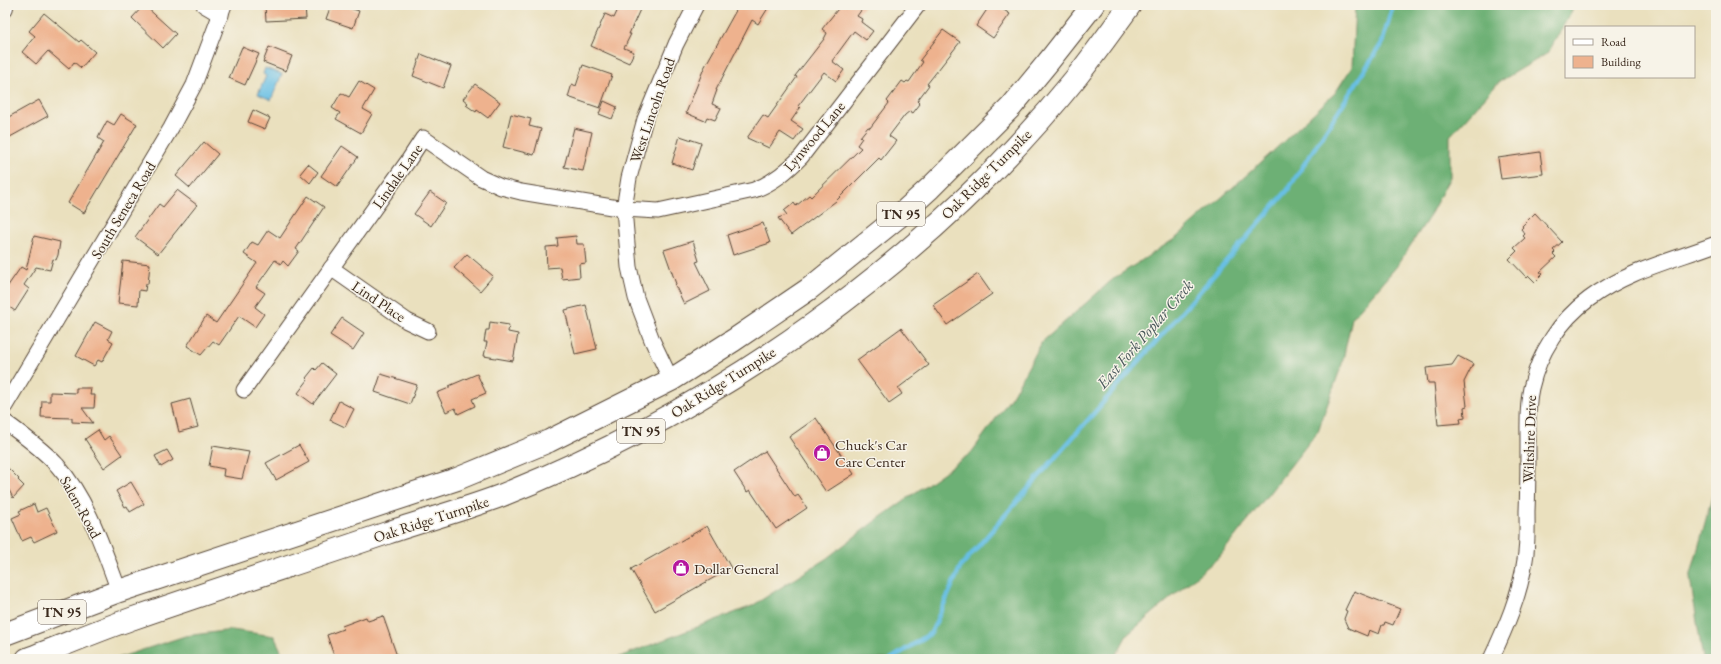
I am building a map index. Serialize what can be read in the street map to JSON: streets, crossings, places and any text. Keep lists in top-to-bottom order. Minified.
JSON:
{"streets":{"highway":["Oak Ridge Turnpike","TN 95"],"street":["West Lincoln Road","Lynwood Lane","Lindale Lane","South Seneca Road","Lind Place","Wiltshire Drive","Salem Road"]},"crossings":[["West Lincoln Road","Lynwood Lane"],["West Lincoln Road","Oak Ridge Turnpike"],["West Lincoln Road","Lindale Lane"],["Lynwood Lane","Lindale Lane"],["Oak Ridge Turnpike","Salem Road"],["Lindale Lane","Lind Place"]],"water":["East Fork Poplar Creek"],"places":{"shop":["Chuck's Car Care Center","Dollar General"]},"legend":["Road","Building"]}
